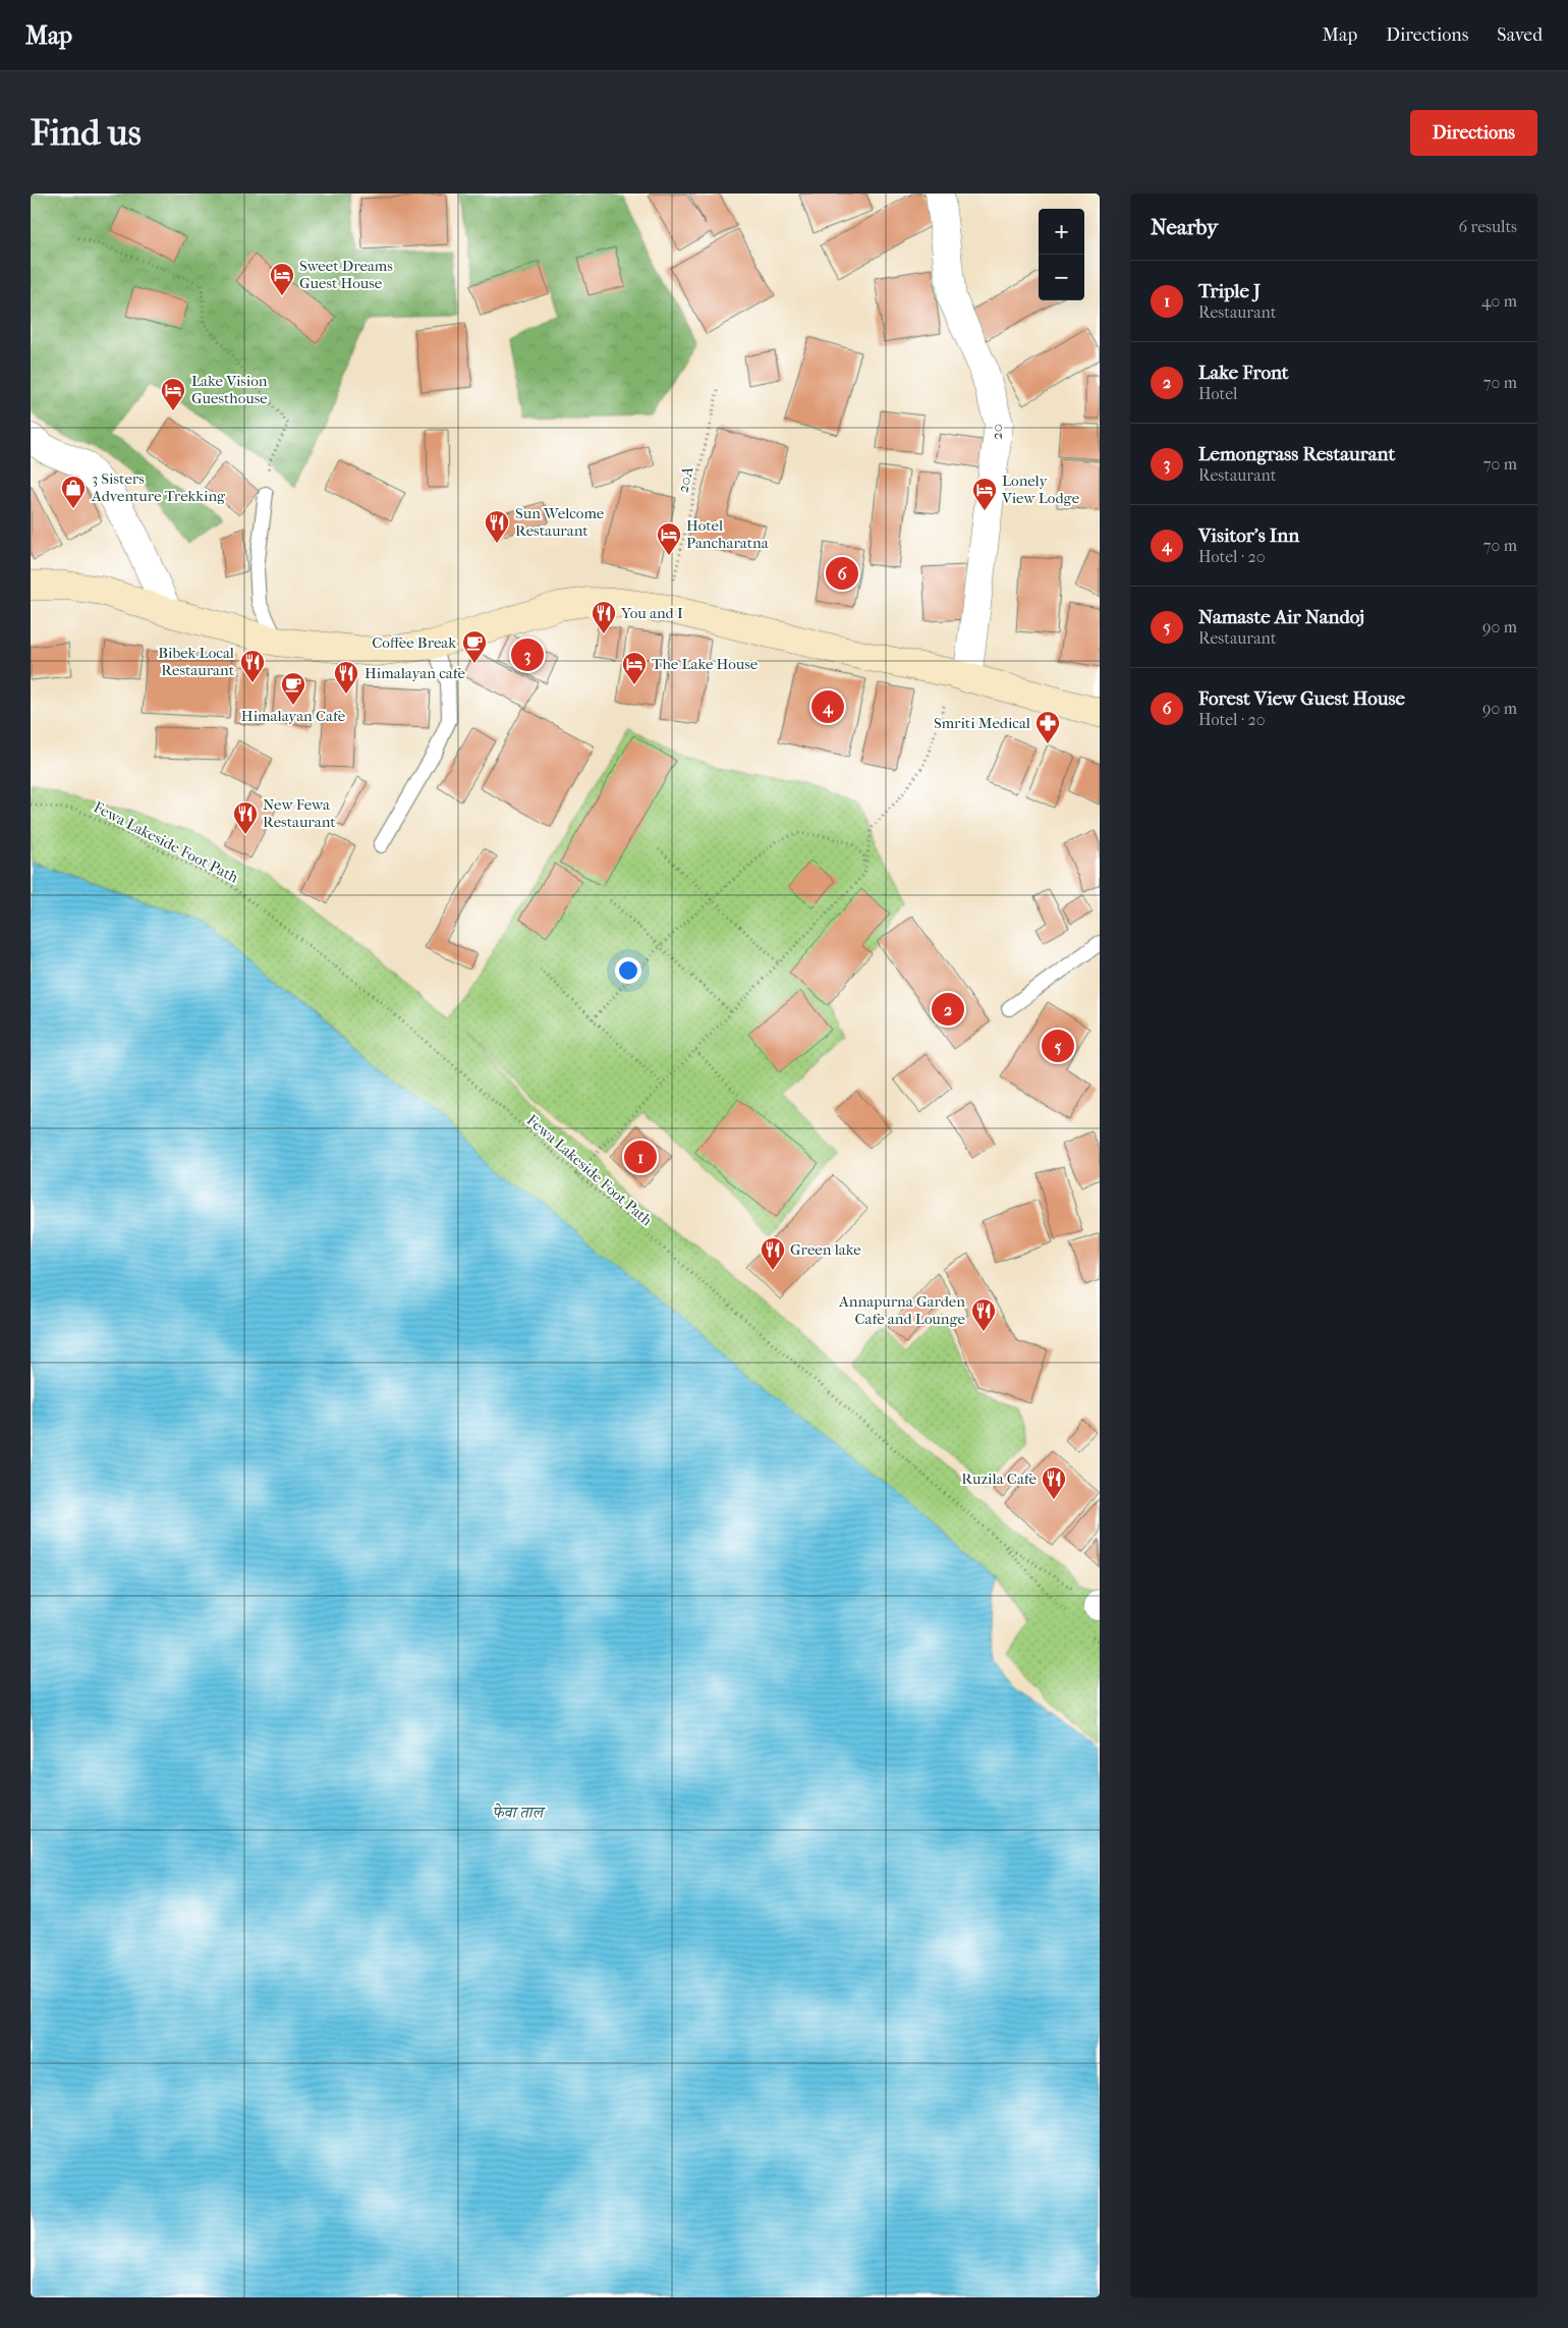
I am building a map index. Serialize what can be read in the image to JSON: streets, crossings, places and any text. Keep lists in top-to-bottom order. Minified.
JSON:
{"streets":{"street":["20"],"path":["20A","Fewa Lakeside Foot Path"]},"water":["फेवा ताल"],"places":{"hotel":["Sweet Dreams Guest House","Lake Vision Guesthouse","Lonely View Lodge","Hotel Pancharatna","The Lake House"],"shop":["3 Sisters Adventure Trekking"],"restaurant":["Sun Welcome Restaurant","You and I","Bibek Local Restaurant","Himalayan cafe","New Fewa Restaurant","Green lake","Annapurna Garden Cafe and Lounge","Ruzila Cafe"],"cafe":["Coffee Break","Himalayan Cafe"],"pharmacy":["Smriti Medical"]},"page":{"header":"Map","nav":["Map","Directions","Saved"],"buttons":"Directions","title":"Find us","heading":["Nearby","6 results"],"map_buttons":["+","−"],"list":[{"mark":"1","name":"Triple J","note":"Restaurant","value":"40 m"},{"mark":"2","name":"Lake Front","note":"Hotel","value":"70 m"},{"mark":"3","name":"Lemongrass Restaurant","note":"Restaurant","value":"70 m"},{"mark":"4","name":"Visitor's Inn","note":"Hotel · 20","value":"70 m"},{"mark":"5","name":"Namaste Air Nandoj","note":"Restaurant","value":"90 m"},{"mark":"6","name":"Forest View Guest House","note":"Hotel · 20","value":"90 m"}],"pins":["6","3","4","2","5","1"]}}
